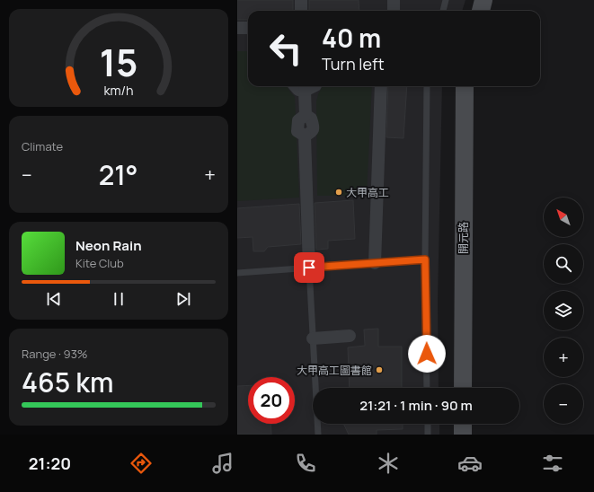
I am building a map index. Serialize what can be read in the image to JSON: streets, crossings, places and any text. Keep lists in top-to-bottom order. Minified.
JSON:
{"streets":{"street":["開元路"]},"places":["大甲高工","大甲高工圖書館"],"north":"top left","page":{"turn":["40 m","Turn left"],"tile":["Climate",["Range · 93%","465 km"]],"heat":["−","21°","+"],"map_buttons":["+","−"],"song":["Neon Rain","Kite Club"],"limit":"20","trip":"21:21 · 1 min · 90 m","tabs":"21:20","gauge":["15","km/h"]}}
